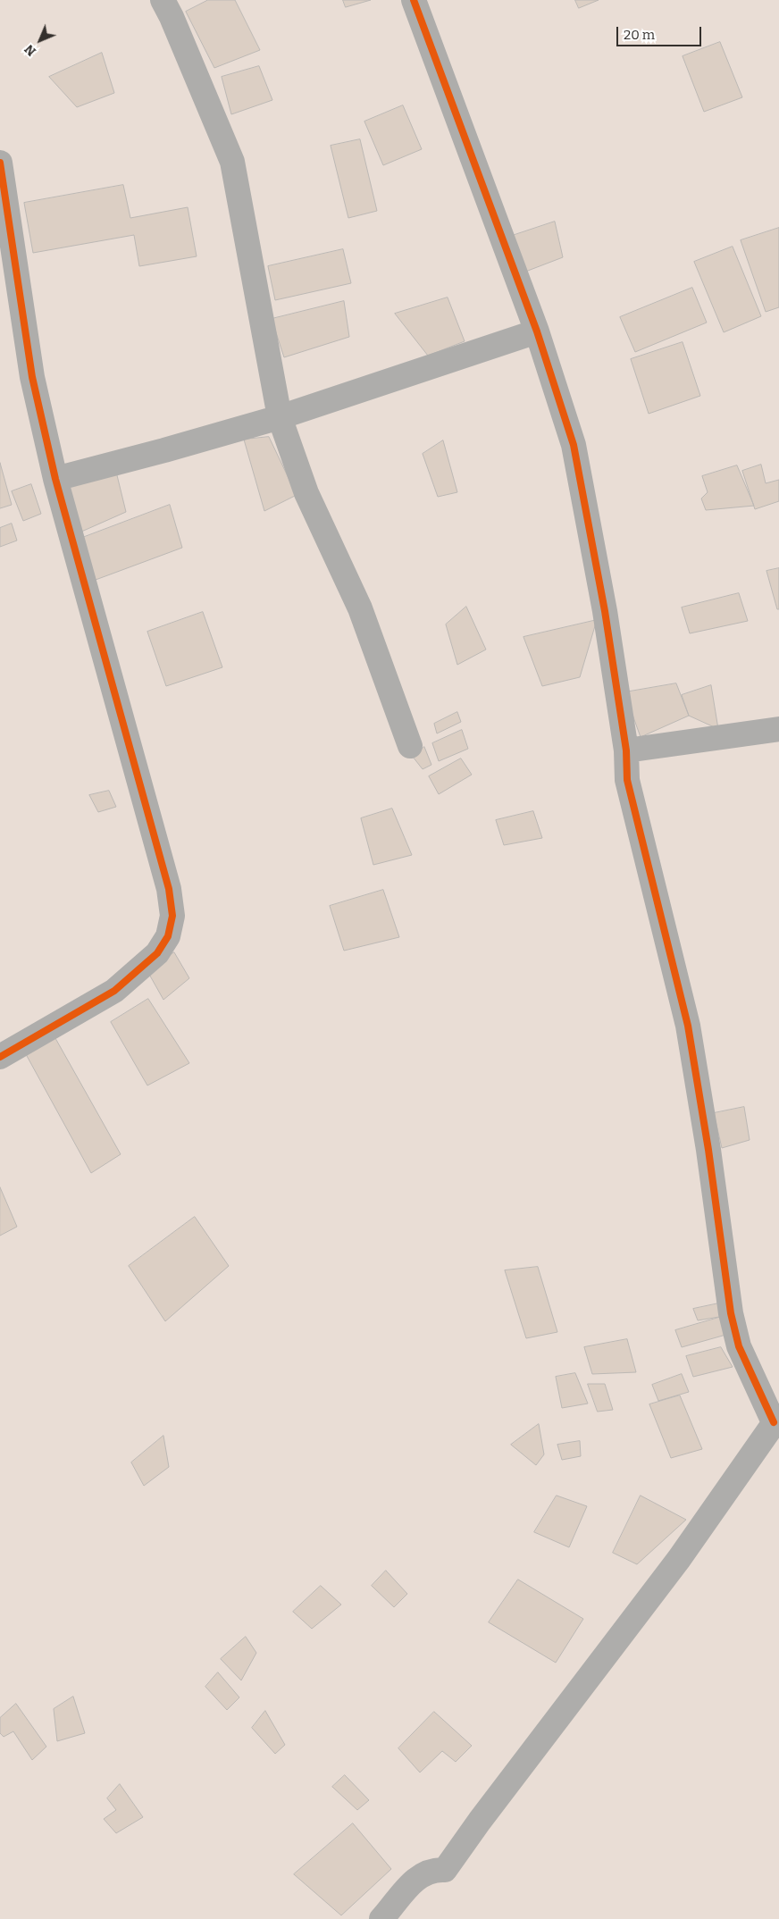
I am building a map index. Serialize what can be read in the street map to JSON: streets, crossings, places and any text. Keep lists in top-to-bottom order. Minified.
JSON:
{"scale_bar":"20 m","north":"bottom left"}
